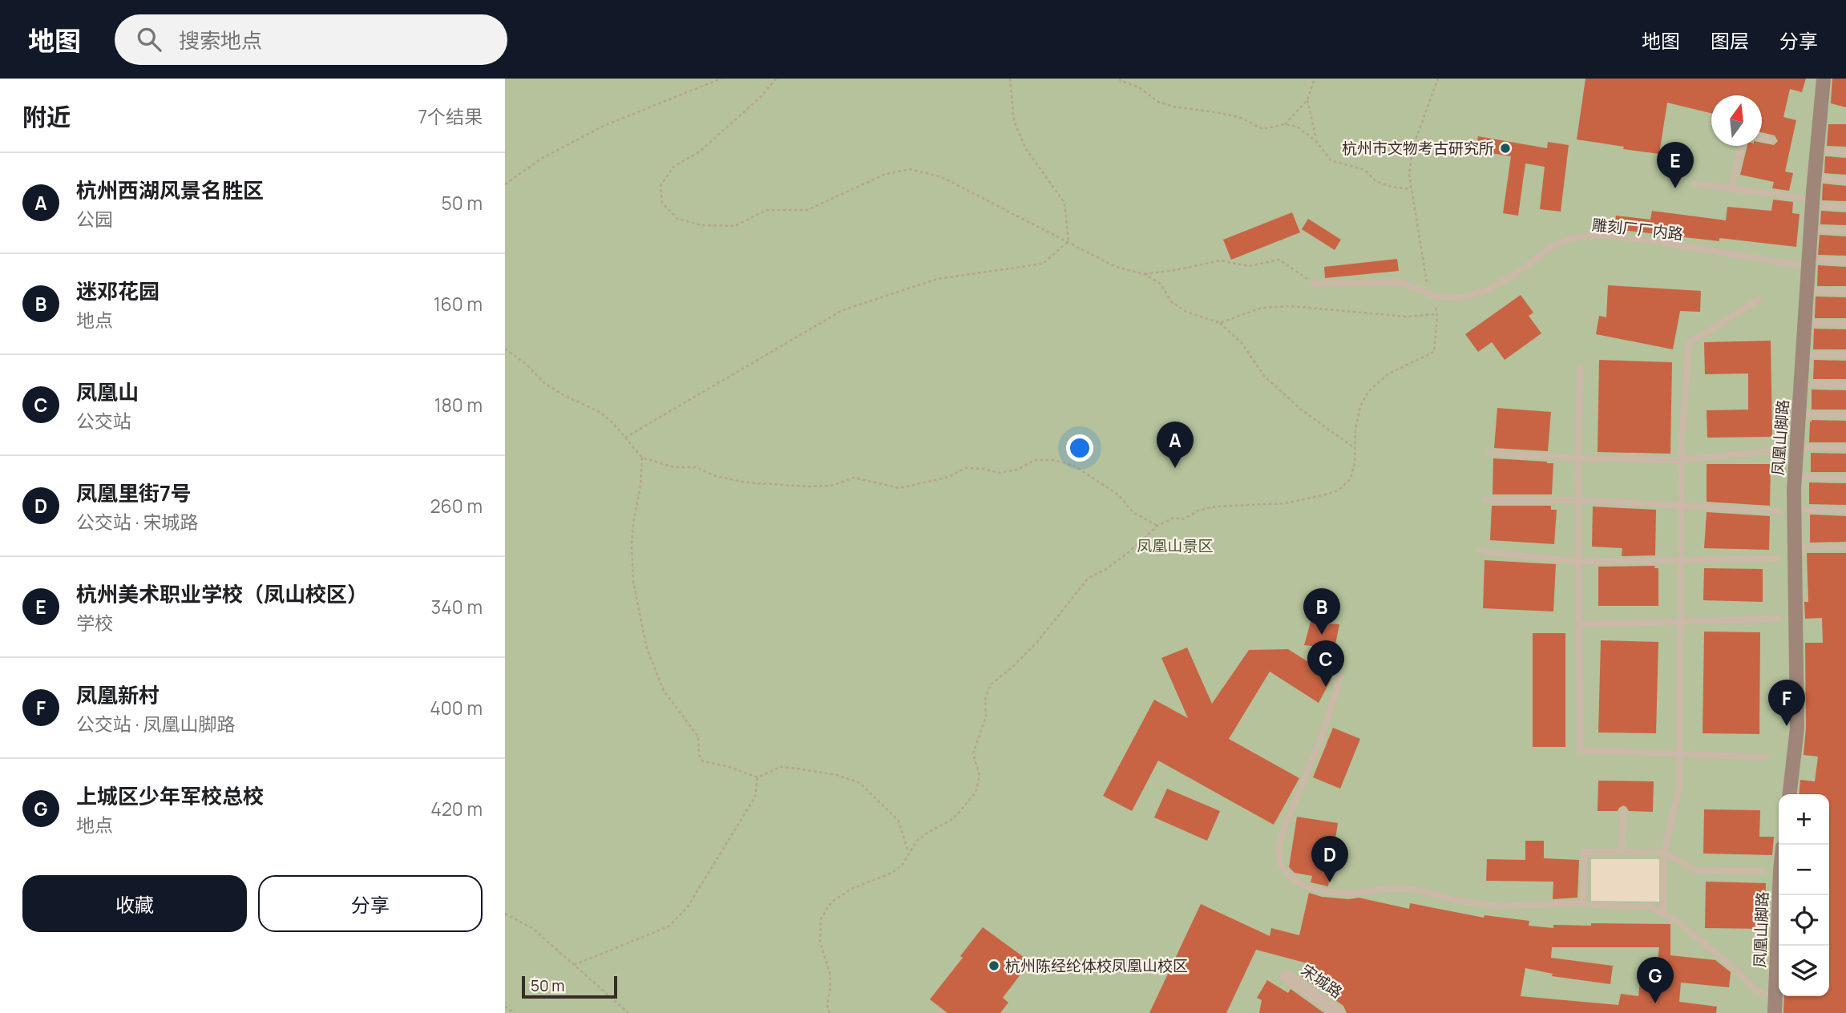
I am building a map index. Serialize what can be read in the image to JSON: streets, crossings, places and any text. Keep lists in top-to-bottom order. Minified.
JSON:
{"streets":{"street":["凤凰山脚路","宋城路"],"lane":["雕刻厂厂内路"]},"crossings":[["雕刻厂厂内路","凤凰山脚路"]],"parks":["凤凰山景区"],"places":["杭州市文物考古研究所","杭州陈经纶体校凤凰山校区"],"scale_bar":"50 m","north":"top","page":{"header":"地图","search":"搜索地点","nav":["地图","图层","分享"],"heading":["附近","7个结果"],"pins":["E","A","B","C","F","D","G"],"list":[{"mark":"A","name":"杭州西湖风景名胜区","note":"公园","value":"50 m"},{"mark":"B","name":"迷邓花园","note":"地点","value":"160 m"},{"mark":"C","name":"凤凰山","note":"公交站","value":"180 m"},{"mark":"D","name":"凤凰里街7号","note":"公交站 · 宋城路","value":"260 m"},{"mark":"E","name":"杭州美术职业学校（凤山校区）","note":"学校","value":"340 m"},{"mark":"F","name":"凤凰新村","note":"公交站 · 凤凰山脚路","value":"400 m"},{"mark":"G","name":"上城区少年军校总校","note":"地点","value":"420 m"}],"map_buttons":["+","−"],"buttons":["收藏","分享"],"scale":"50 m"}}
